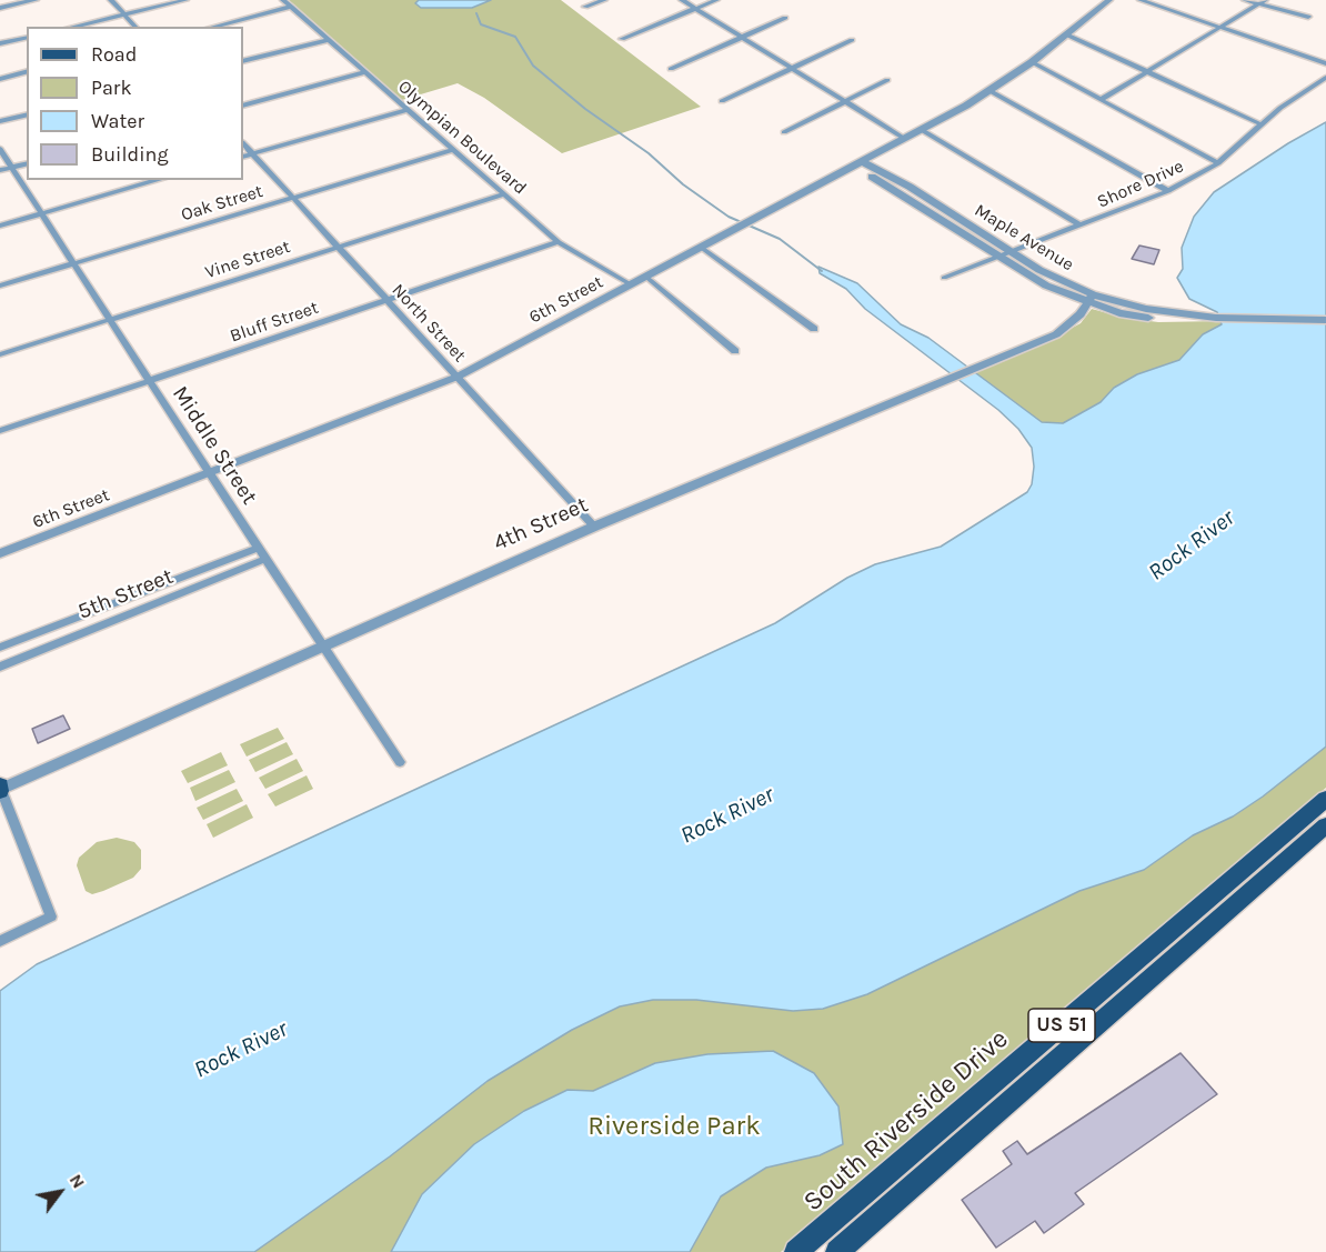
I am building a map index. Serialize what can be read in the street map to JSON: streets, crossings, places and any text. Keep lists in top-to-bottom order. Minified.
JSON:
{"streets":{"main road":["US 51","South Riverside Drive"],"street":["Olympian Boulevard","Shore Drive","Oak Street","Maple Avenue","Vine Street","6th Street","Bluff Street","North Street","Middle Street","4th Street","5th Street"]},"crossings":[["Olympian Boulevard","Oak Street"],["Olympian Boulevard","Vine Street"],["Olympian Boulevard","6th Street"],["Olympian Boulevard","Bluff Street"],["Shore Drive","Maple Avenue"],["Oak Street","North Street"],["Oak Street","Middle Street"],["Maple Avenue","6th Street"],["Maple Avenue","4th Street"],["Vine Street","North Street"],["Vine Street","Middle Street"],["6th Street","North Street"],["6th Street","Middle Street"],["Bluff Street","North Street"],["Bluff Street","Middle Street"],["North Street","4th Street"],["Middle Street","4th Street"],["Middle Street","5th Street"]],"water":["Rock River"],"parks":["Riverside Park"],"legend":["Road","Park","Water","Building"],"north":"top right"}
